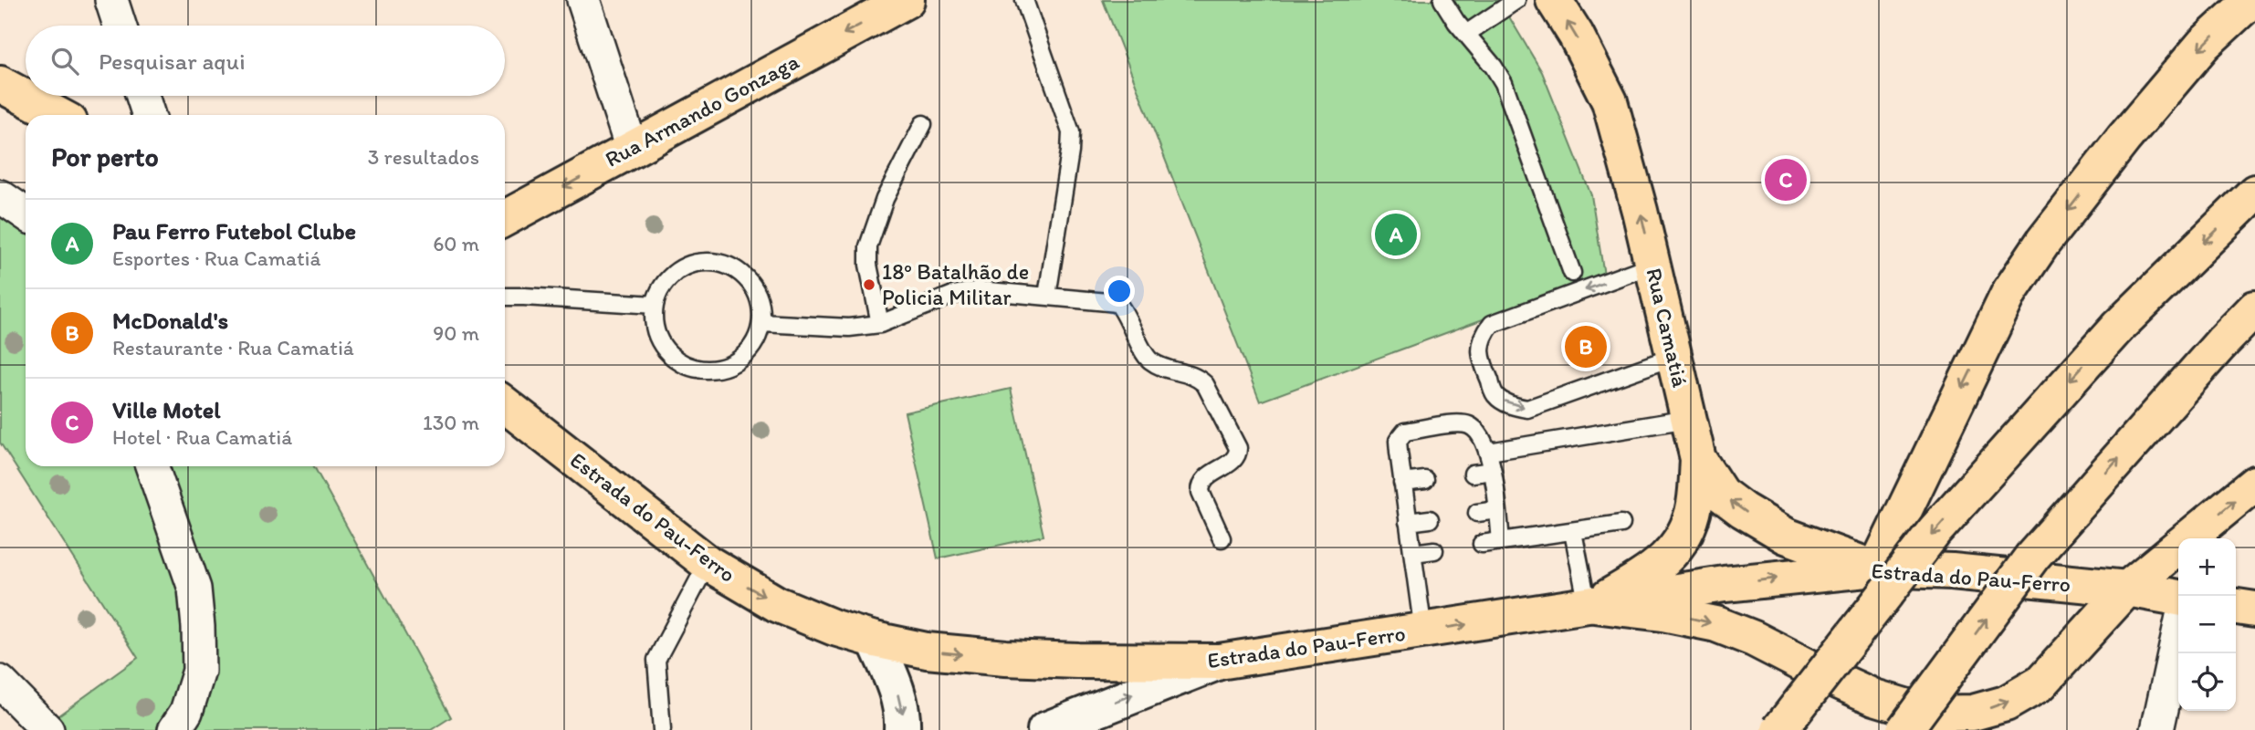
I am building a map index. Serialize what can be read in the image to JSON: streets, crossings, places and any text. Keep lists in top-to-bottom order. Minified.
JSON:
{"streets":{"main road":["Rua Armando Gonzaga","Rua Camatiá","Estrada do Pau-Ferro"]},"crossings":[["Rua Camatiá","Estrada do Pau-Ferro"]],"one_way":["Rua Armando Gonzaga","Rua Camatiá","Estrada do Pau-Ferro"],"places":["18º Batalhão de Policia Militar"],"page":{"search":"Pesquisar aqui","heading":["Por perto","3 resultados"],"pins":["C","A","B"],"list":[{"mark":"A","name":"Pau Ferro Futebol Clube","note":"Esportes · Rua Camatiá","value":"60 m"},{"mark":"B","name":"McDonald's","note":"Restaurante · Rua Camatiá","value":"90 m"},{"mark":"C","name":"Ville Motel","note":"Hotel · Rua Camatiá","value":"130 m"}],"map_buttons":["+","−"]}}
